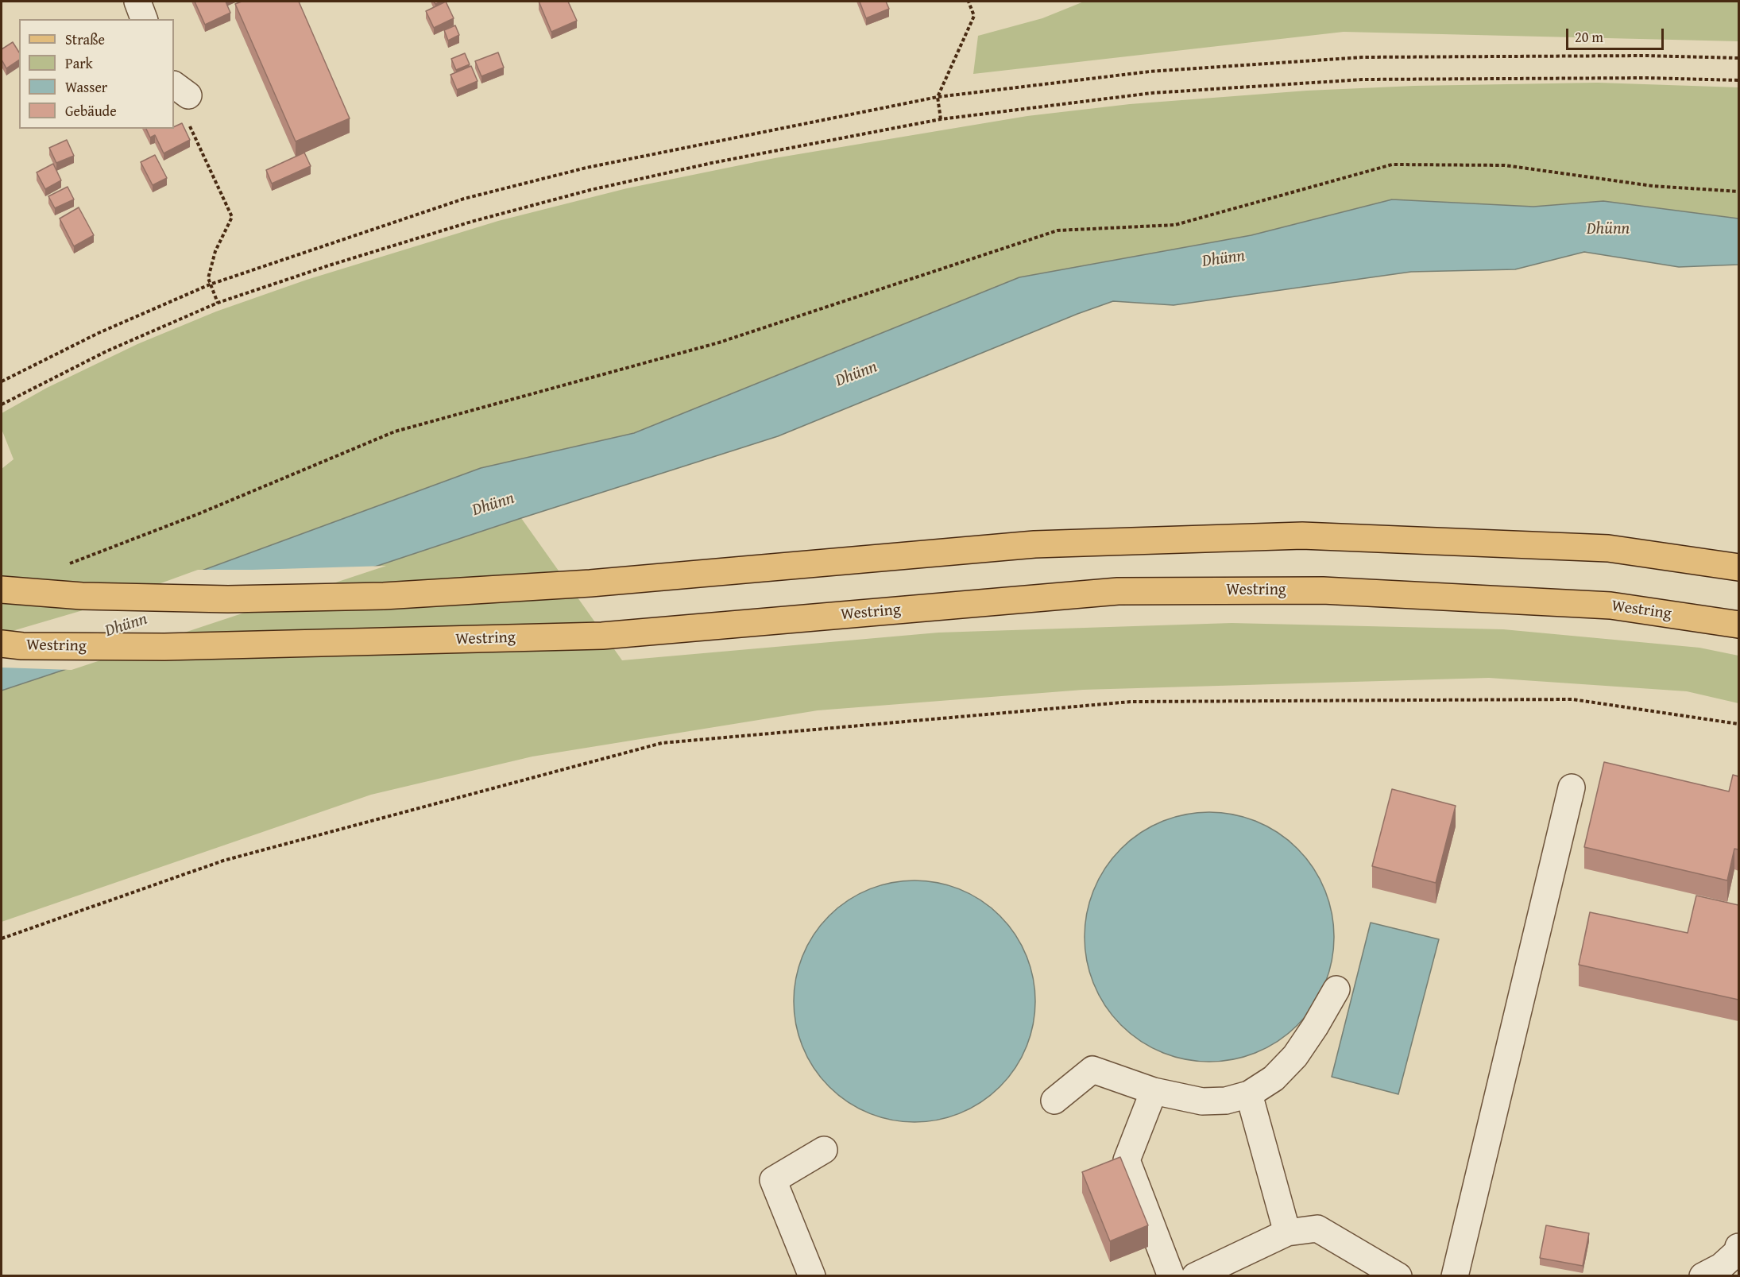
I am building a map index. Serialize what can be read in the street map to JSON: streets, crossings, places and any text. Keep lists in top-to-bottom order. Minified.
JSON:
{"streets":{"main road":["Westring"]},"water":["Dhünn"],"legend":["Straße","Park","Wasser","Gebäude"],"scale_bar":"20 m"}
